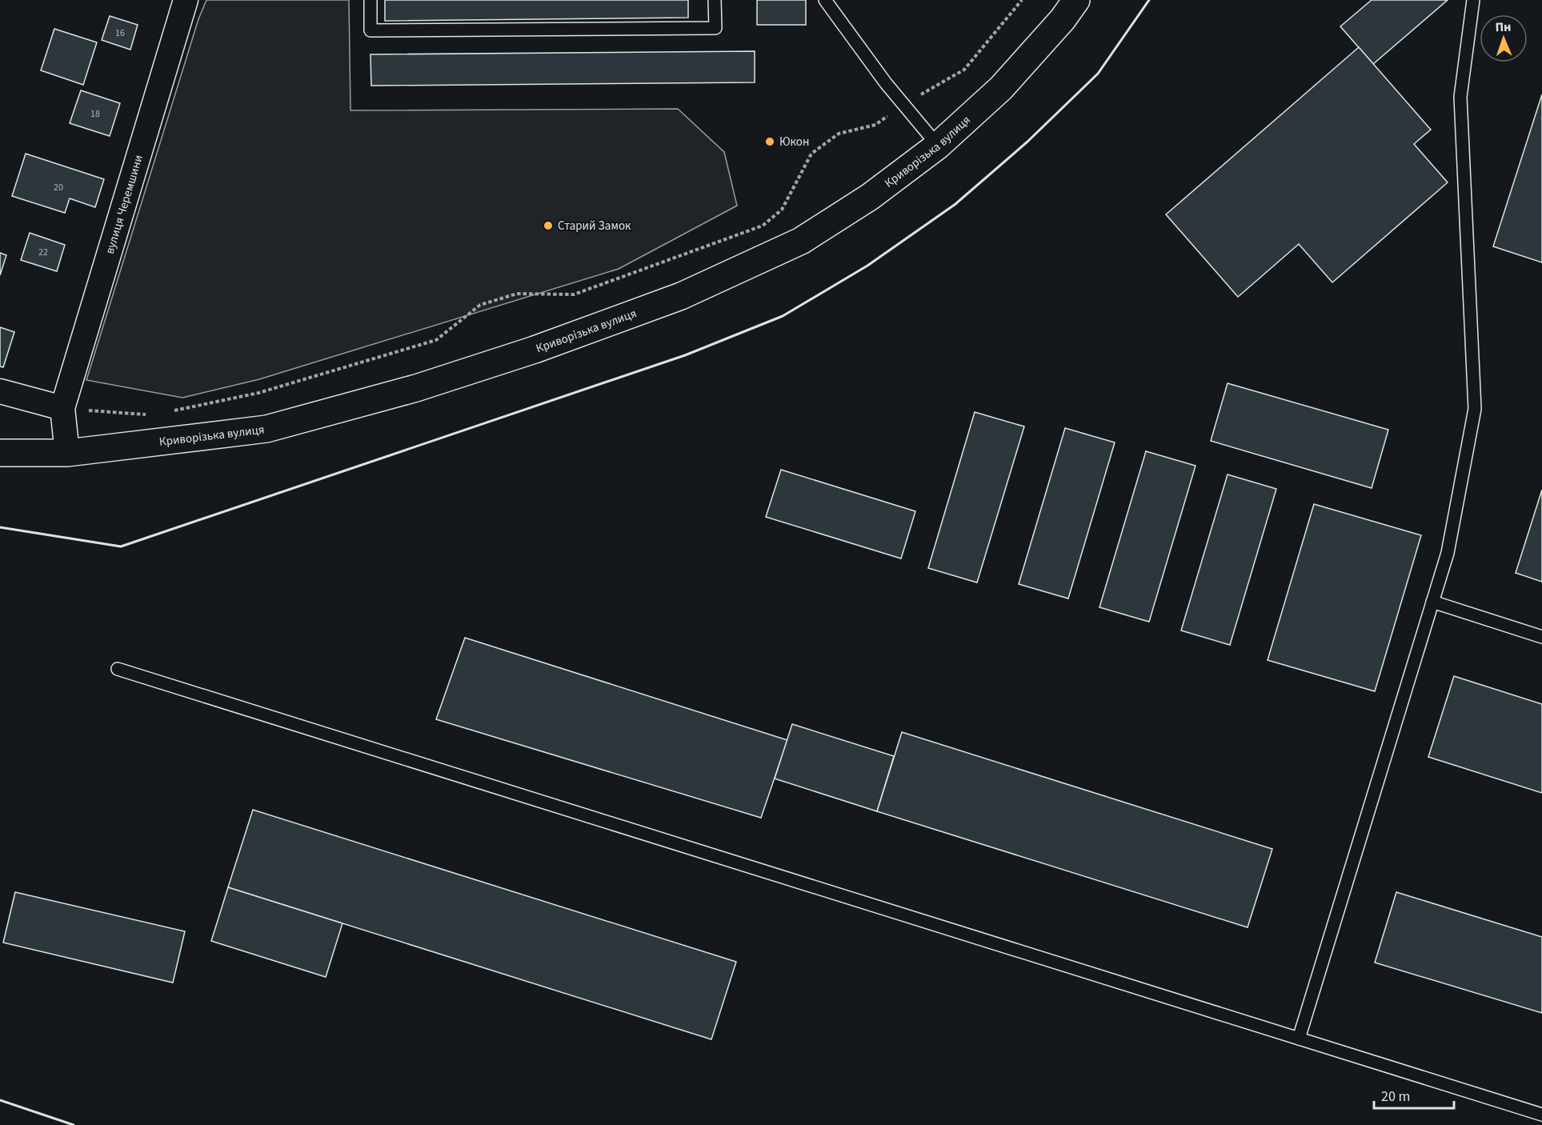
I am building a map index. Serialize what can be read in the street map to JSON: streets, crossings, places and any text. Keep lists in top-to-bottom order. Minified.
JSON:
{"streets":{"main road":["Криворізька вулиця"],"street":["вулиця Черемшини"]},"places":["Юкон","Старий Замок"],"house_numbers":["16","18","20","22"],"scale_bar":"20 m","north":"top"}
